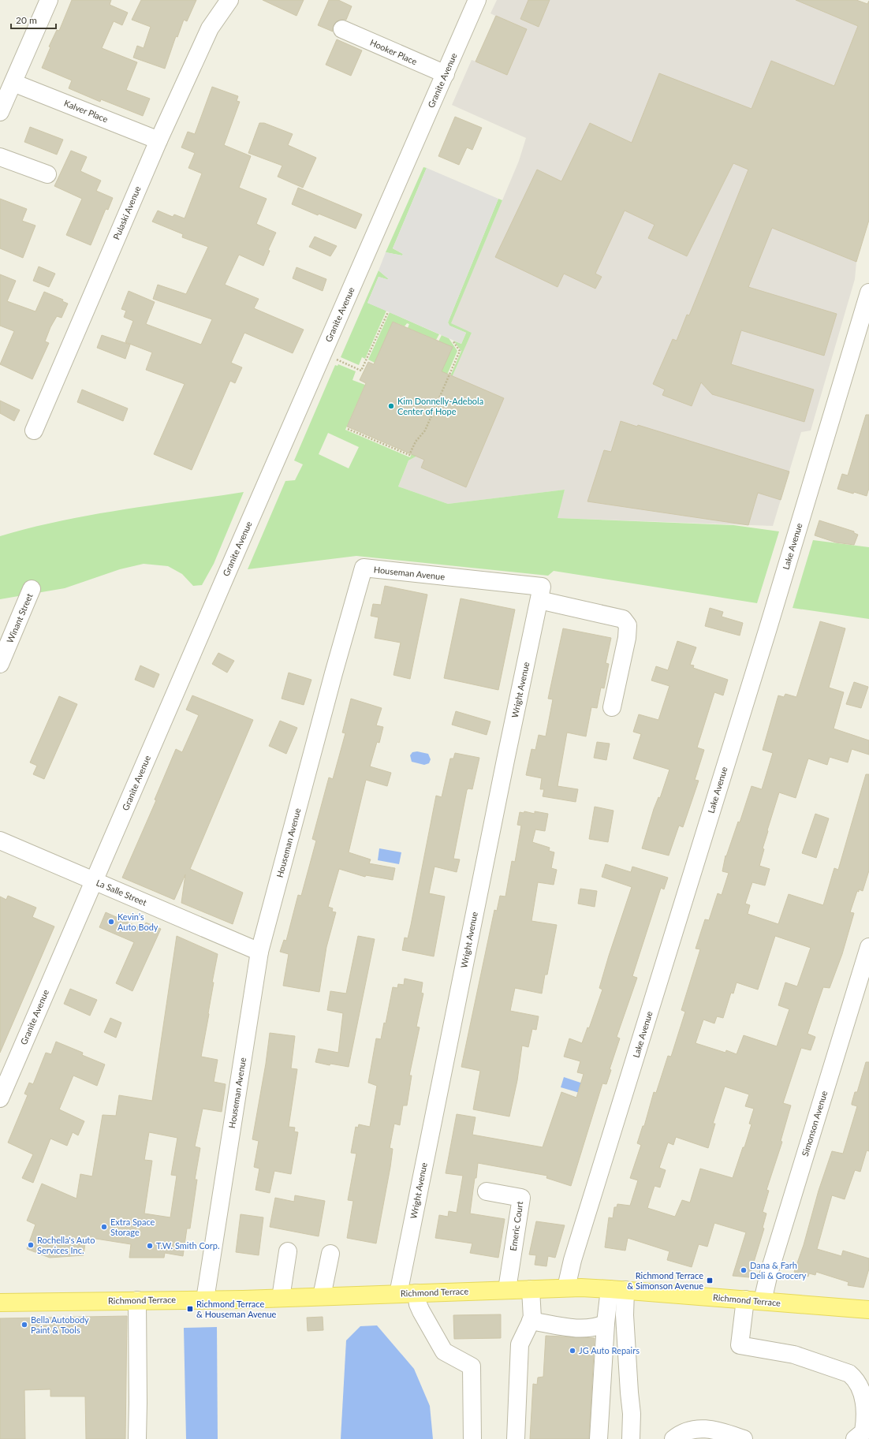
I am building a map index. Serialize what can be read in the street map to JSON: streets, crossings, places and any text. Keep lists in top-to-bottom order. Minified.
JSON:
{"streets":{"main road":["Richmond Terrace"],"street":["Hooker Place","Granite Avenue","Kalver Place","Pulaski Avenue","Lake Avenue","Houseman Avenue","Winant Street","Wright Avenue","La Salle Street","Simonson Avenue","Emeric Court"]},"crossings":[["Hooker Place","Granite Avenue"],["Granite Avenue","La Salle Street"],["Kalver Place","Pulaski Avenue"],["Lake Avenue","Richmond Terrace"],["Houseman Avenue","Wright Avenue"],["Houseman Avenue","La Salle Street"],["Houseman Avenue","Richmond Terrace"],["Wright Avenue","Richmond Terrace"],["Simonson Avenue","Richmond Terrace"],["Emeric Court","Richmond Terrace"]],"places":{"other":["Kim Donnelly-Adebola Center of Hope","Kevin’s Auto Body","Extra Space Storage","Rochella's Auto Services Inc.","T.W. Smith Corp.","Dana & Farh Deli & Grocery","Bella Autobody Paint & Tools","JG Auto Repairs"],"transit":["Richmond Terrace & Simonson Avenue","Richmond Terrace & Houseman Avenue"]},"scale_bar":"20 m"}
